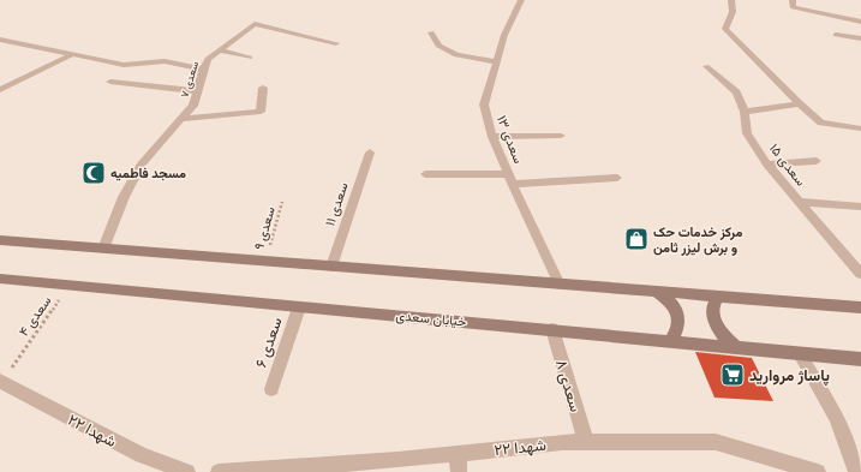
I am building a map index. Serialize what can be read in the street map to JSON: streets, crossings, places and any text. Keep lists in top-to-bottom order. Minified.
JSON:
{"streets":{"main road":["خیابان سعدی"],"street":["سعدی ۷","سعدی ۱۳","سعدی ۱۵","سعدی ۱۱","سعدی ۶","سعدی ۸","شهدا ۲۲"],"path":["سعدی ۹","سعدی ۴"]},"crossings":[["سعدی ۴","خیابان سعدی"],["سعدی ۴","شهدا ۲۲"],["خیابان سعدی","سعدی ۶"],["خیابان سعدی","سعدی ۸"],["سعدی ۸","شهدا ۲۲"]],"places":{"mosque":["مسجد فاطمیه"],"shop":["مرکز خدمات حک و برش لیزر ثامن"],"supermarket":["پاساژ مروارید"]}}
